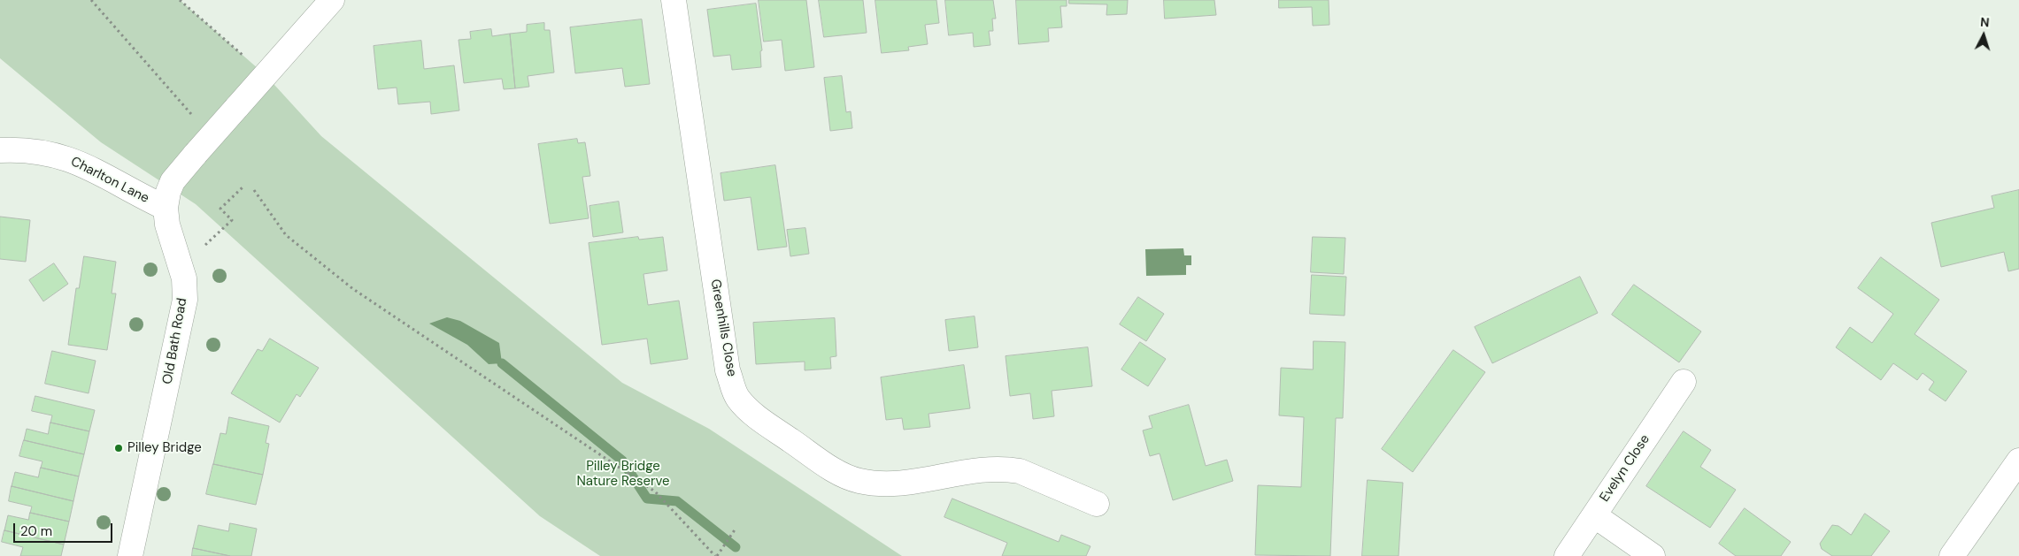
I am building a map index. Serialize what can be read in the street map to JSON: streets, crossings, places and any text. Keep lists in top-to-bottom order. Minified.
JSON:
{"streets":{"street":["Charlton Lane","Greenhills Close","Old Bath Road","Evelyn Close"]},"crossings":[["Charlton Lane","Old Bath Road"]],"parks":["Pilley Bridge Nature Reserve"],"places":["Pilley Bridge"],"scale_bar":"20 m","north":"top"}
